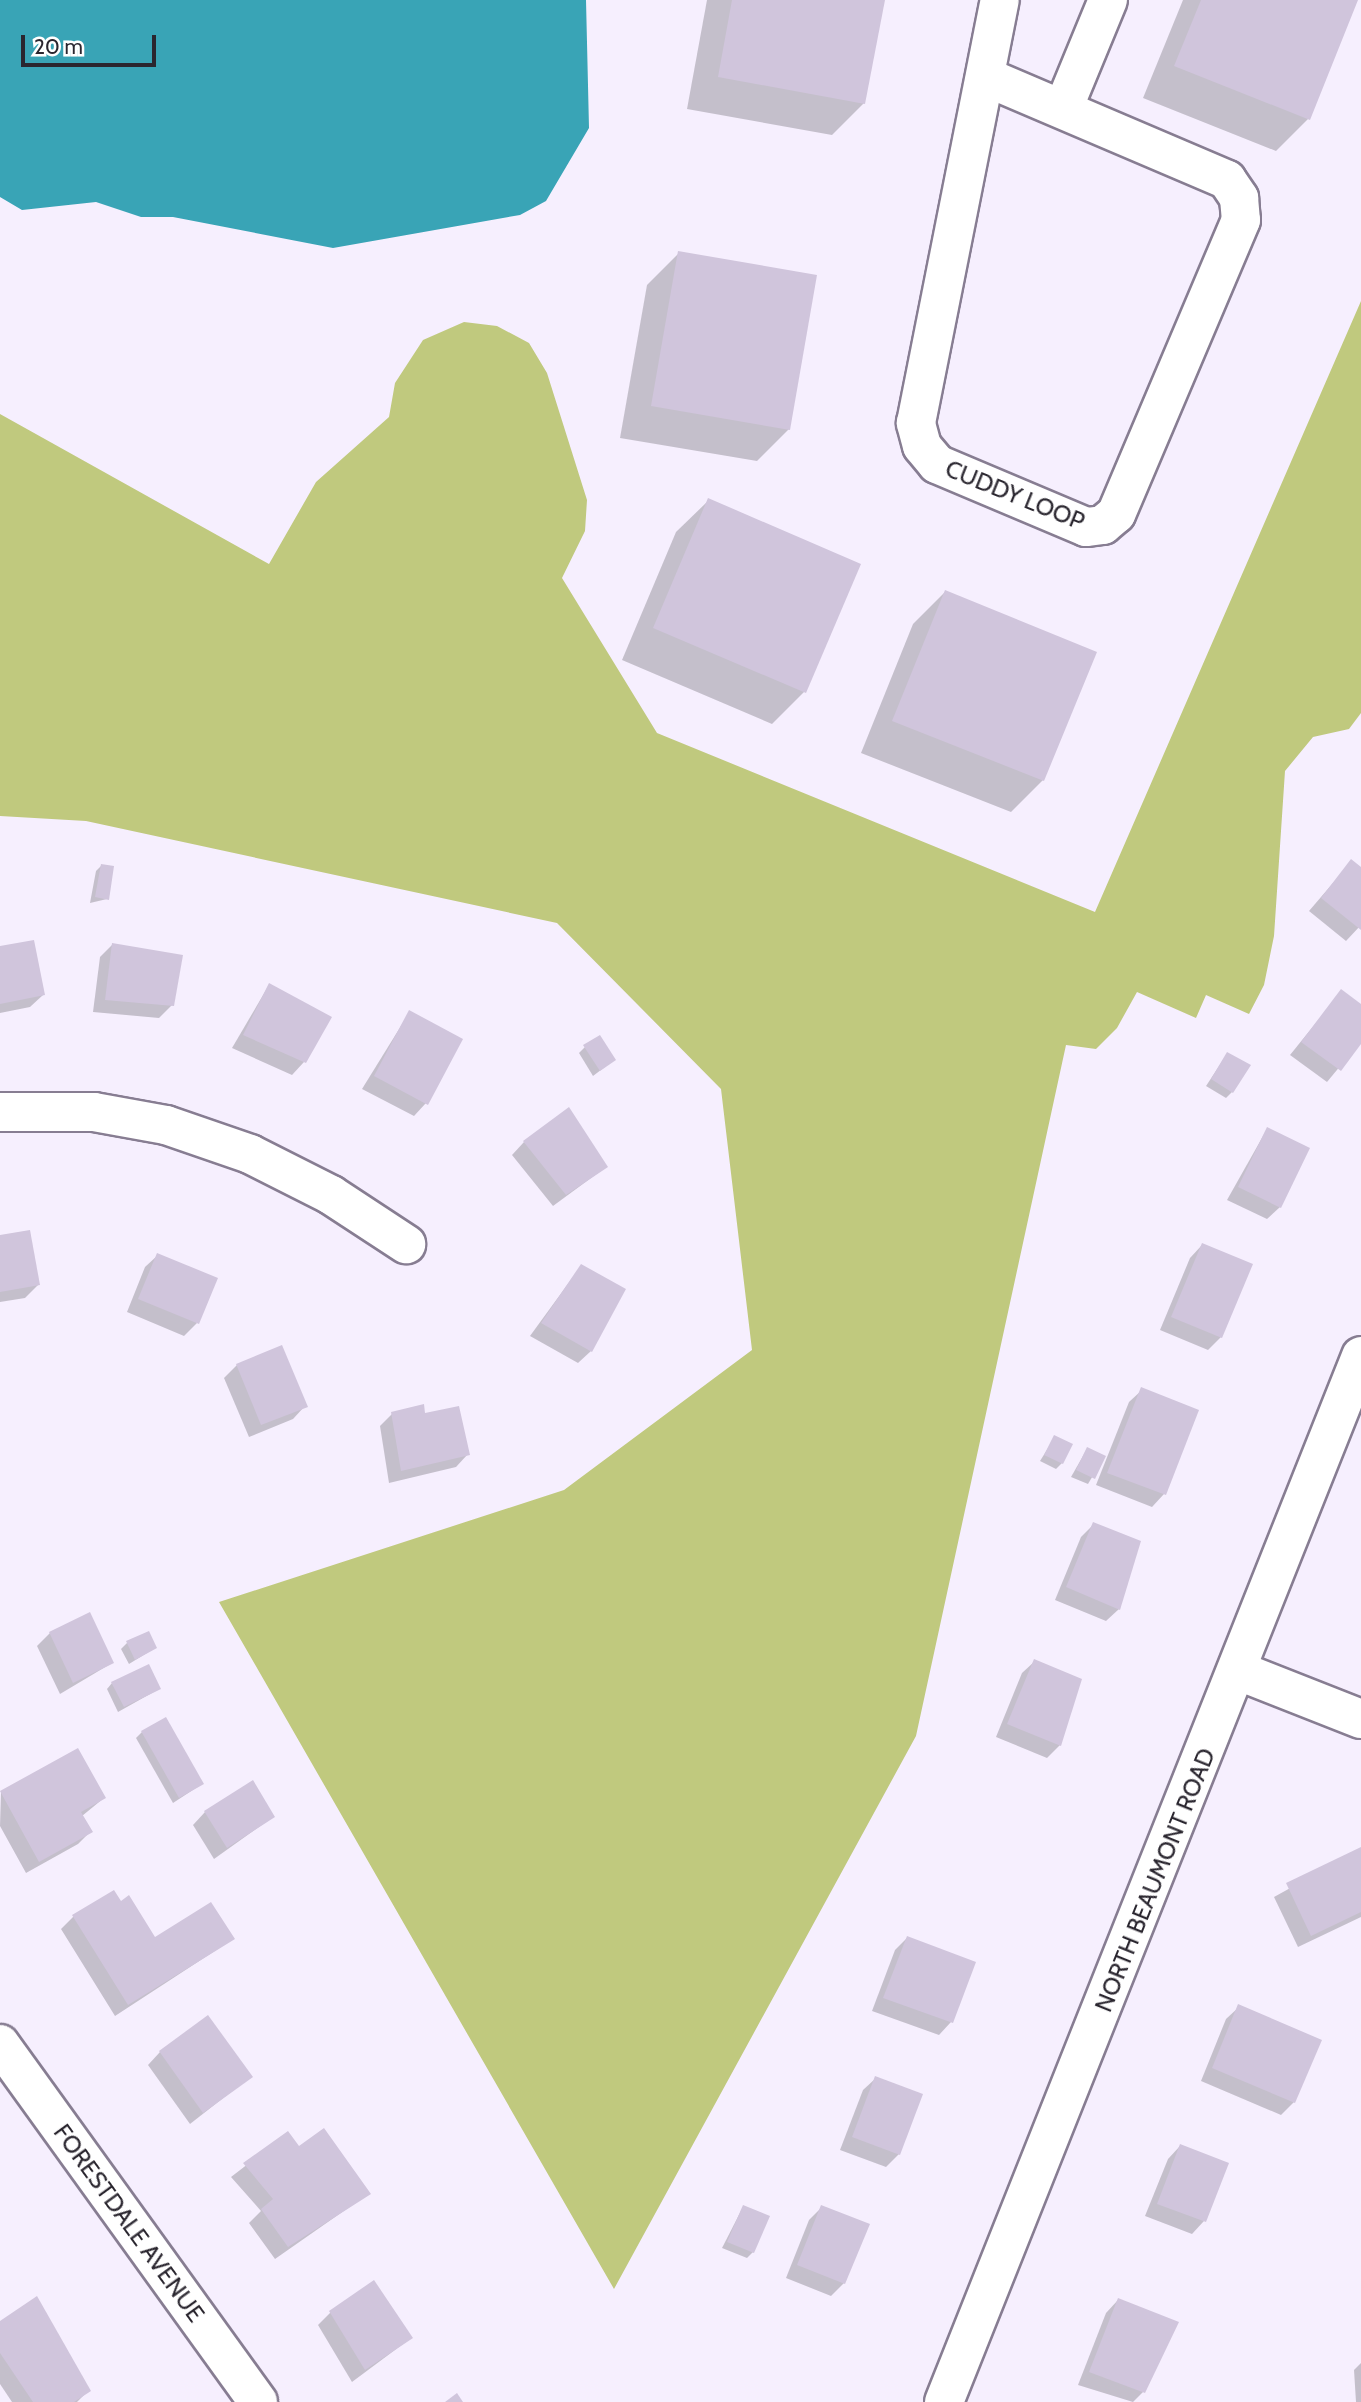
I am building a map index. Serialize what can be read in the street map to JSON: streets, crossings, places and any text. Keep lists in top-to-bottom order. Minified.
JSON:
{"streets":{"street":["CUDDY LOOP","NORTH BEAUMONT ROAD","FORESTDALE AVENUE"]},"scale_bar":"20 m"}
